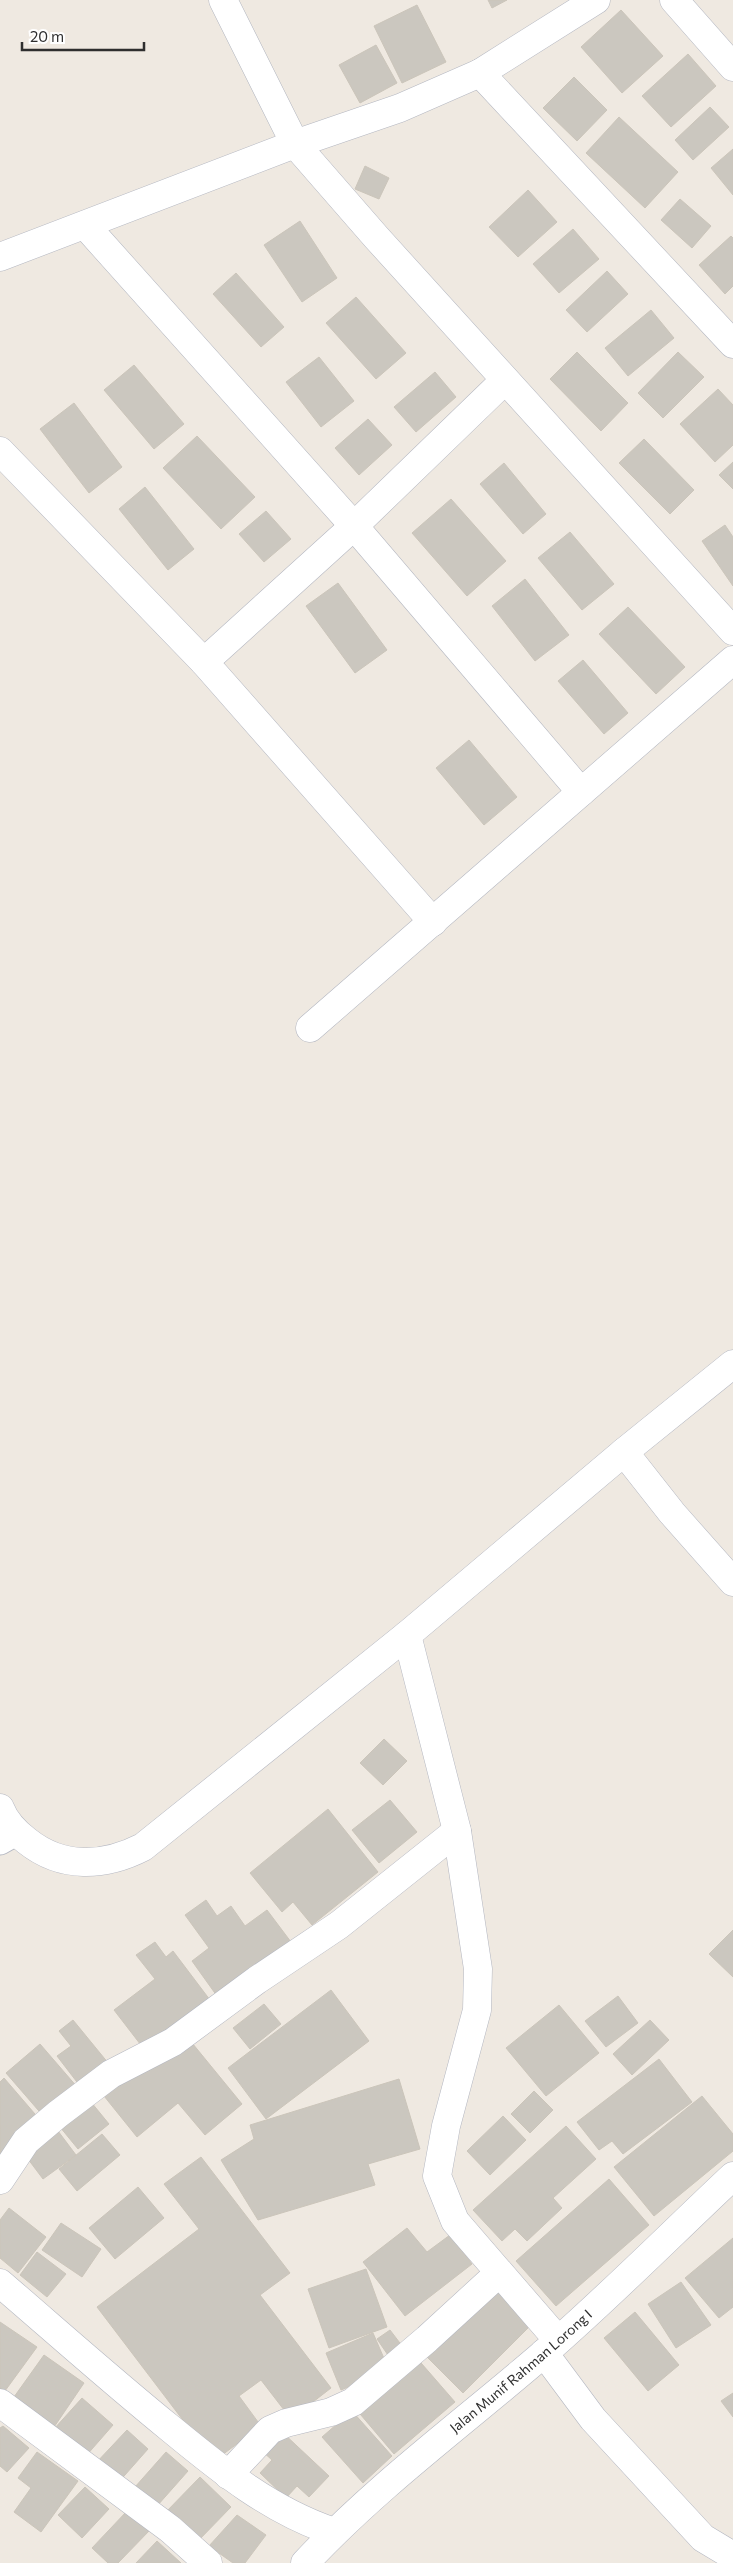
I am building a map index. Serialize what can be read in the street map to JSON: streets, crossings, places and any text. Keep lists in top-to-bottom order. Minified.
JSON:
{"streets":{"street":["Jalan Munif Rahman Lorong I"]},"scale_bar":"20 m"}
